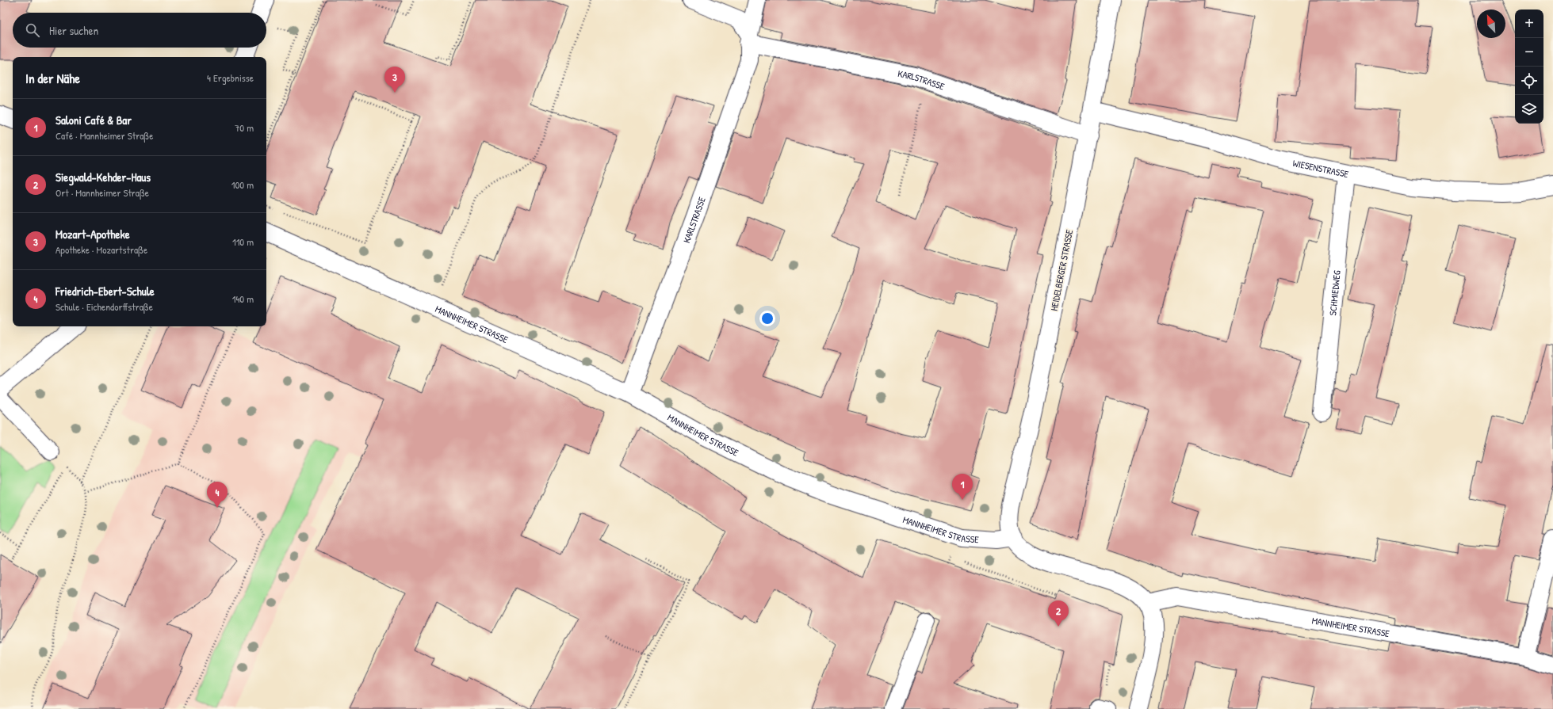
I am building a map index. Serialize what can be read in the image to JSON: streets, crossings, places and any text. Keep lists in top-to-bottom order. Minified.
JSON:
{"streets":{"street":["KARLSTRASSE","WIESENSTRASSE","HEIDELBERGER STRASSE","SCHMIEDWEG","MANNHEIMER STRASSE"]},"crossings":[["KARLSTRASSE","HEIDELBERGER STRASSE"],["KARLSTRASSE","MANNHEIMER STRASSE"],["WIESENSTRASSE","HEIDELBERGER STRASSE"],["WIESENSTRASSE","SCHMIEDWEG"],["HEIDELBERGER STRASSE","MANNHEIMER STRASSE"]],"north":"top left","page":{"map_buttons":["+","−"],"search":"Hier suchen","heading":["In der Nähe","4 Ergebnisse"],"pins":["3","1","4","2"],"list":[{"mark":"1","name":"Saloni Café & Bar","note":"Café · Mannheimer Straße","value":"70 m"},{"mark":"2","name":"Siegwald-Kehder-Haus","note":"Ort · Mannheimer Straße","value":"100 m"},{"mark":"3","name":"Mozart-Apotheke","note":"Apotheke · Mozartstraße","value":"110 m"},{"mark":"4","name":"Friedrich-Ebert-Schule","note":"Schule · Eichendorffstraße","value":"140 m"}]}}
